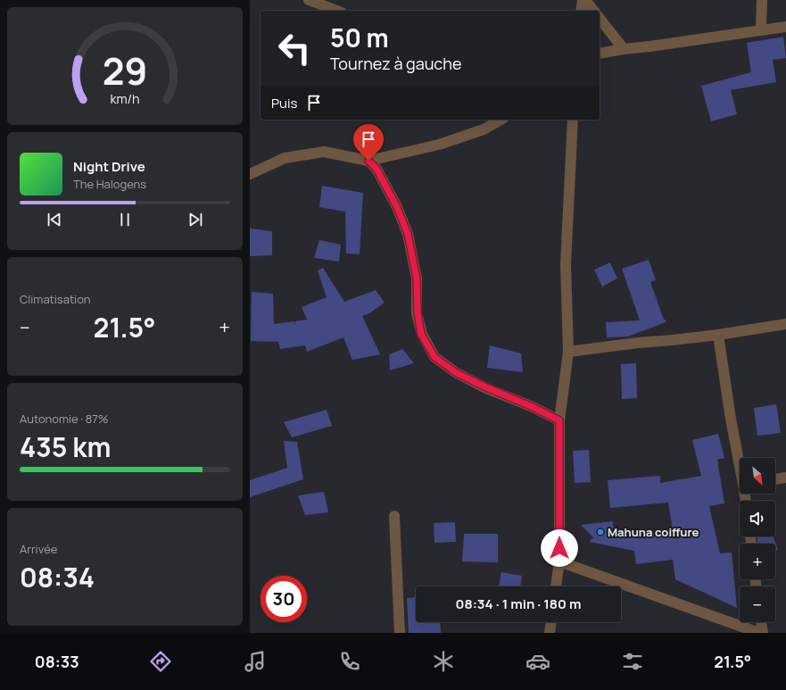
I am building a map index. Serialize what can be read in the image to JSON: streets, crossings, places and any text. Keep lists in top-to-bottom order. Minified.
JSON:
{"places":["Mahuna coiffure"],"north":"bottom right","page":{"turn":["50 m","Tournez à gauche"],"then":"Puis","song":["Night Drive","The Halogens"],"tile":["Climatisation",["Autonomie · 87%","435 km"],["Arrivée","08:34"]],"heat":["−","21.5°","+"],"map_buttons":["+","−"],"limit":"30","trip":"08:34 · 1 min · 180 m","tabs":["08:33","21.5°"],"gauge":["29","km/h"]}}
